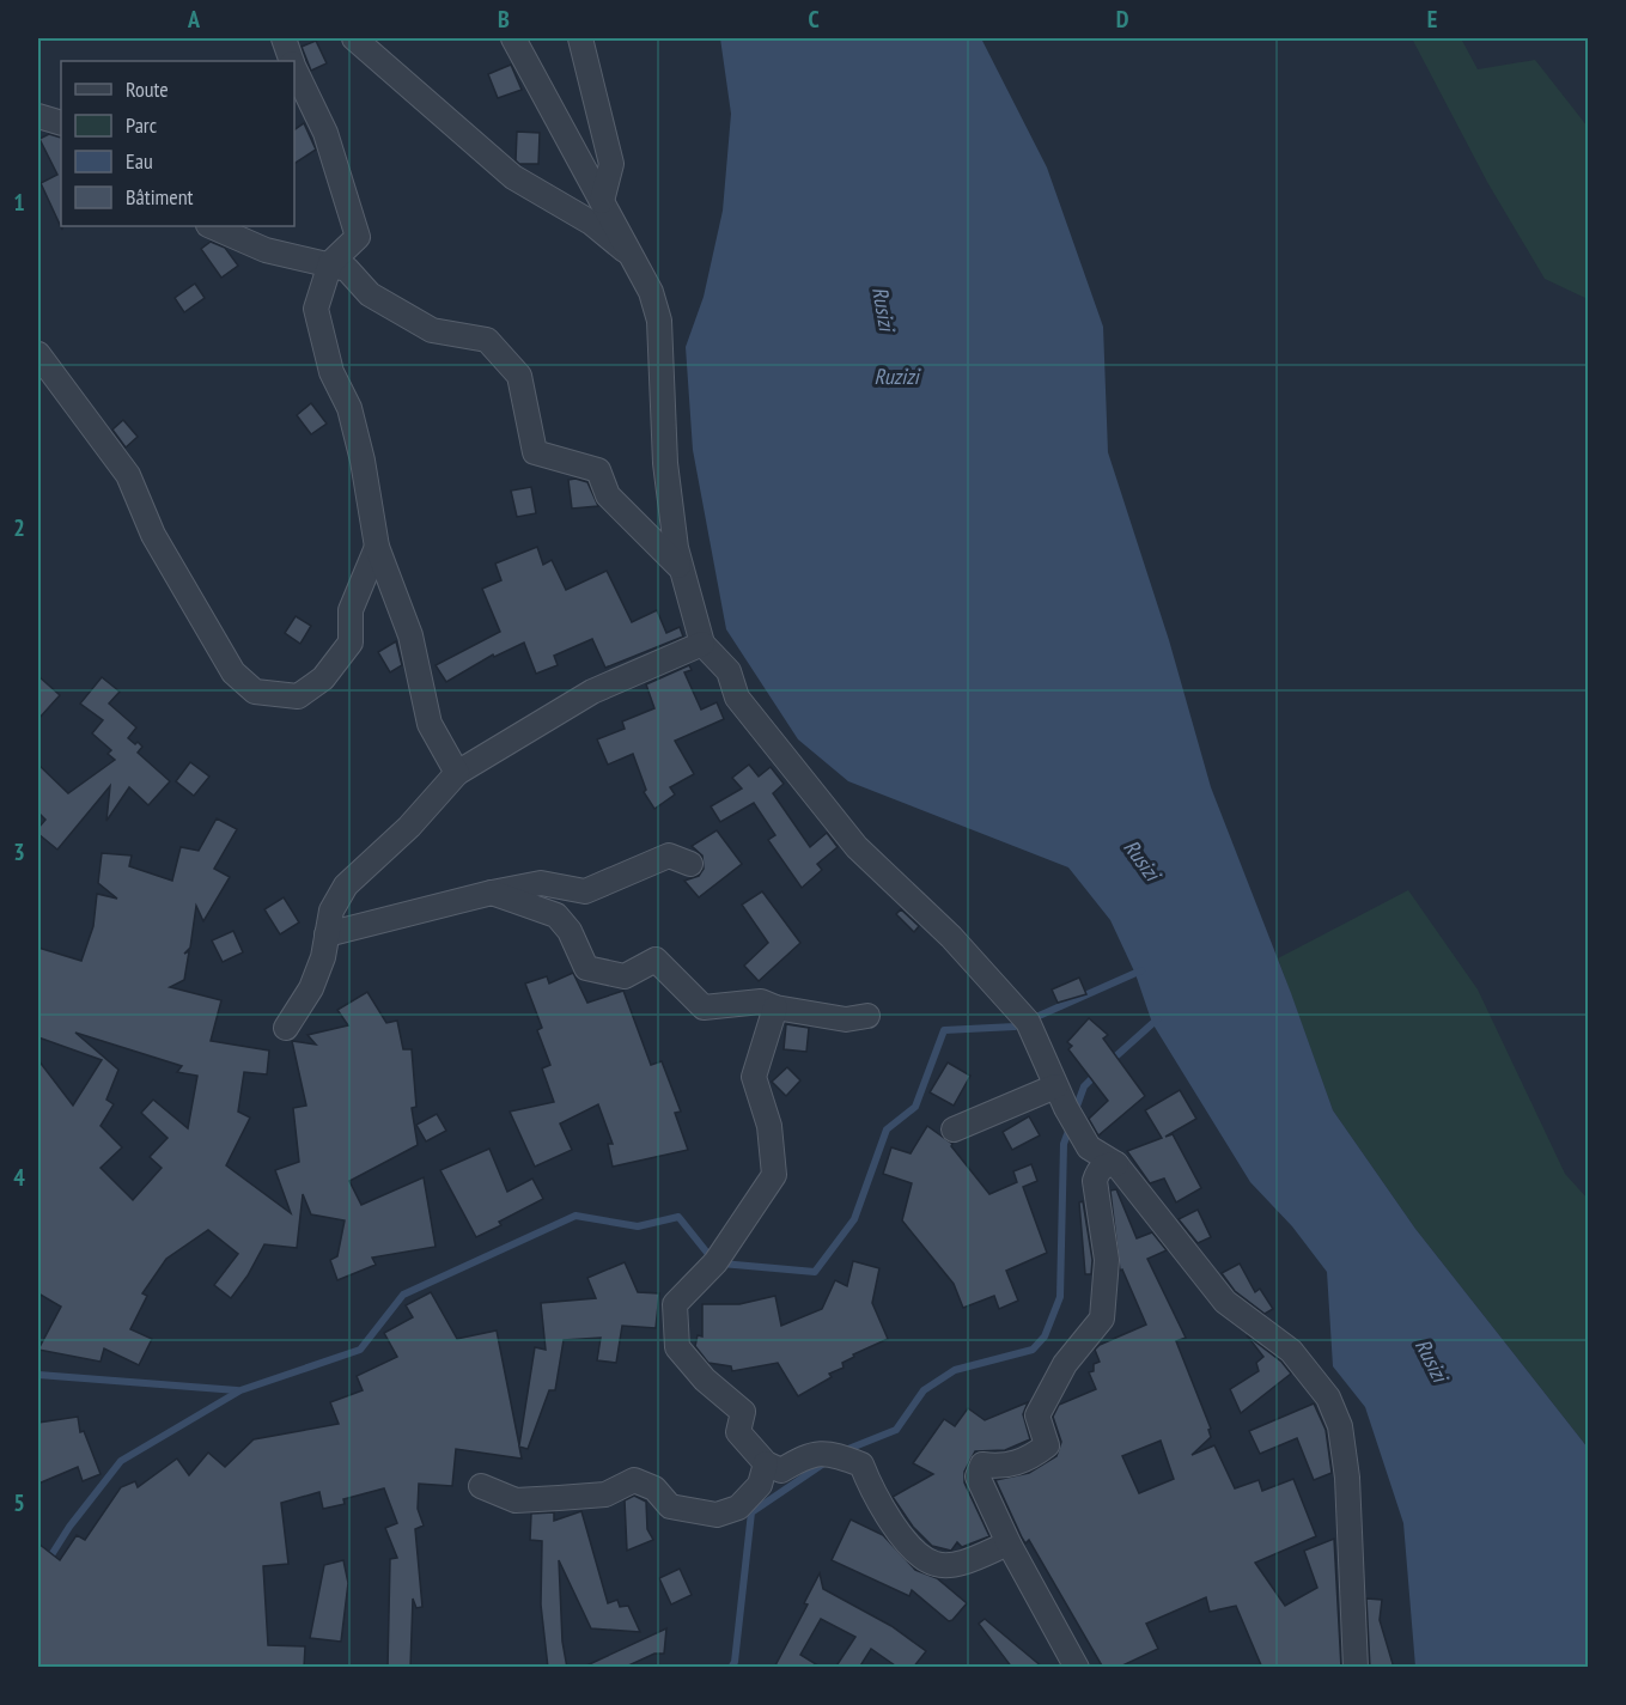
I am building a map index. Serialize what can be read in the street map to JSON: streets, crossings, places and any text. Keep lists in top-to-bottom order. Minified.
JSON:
{"water":["Rusizi","Ruzizi"],"legend":["Route","Parc","Eau","Bâtiment"],"grid":{"columns":["A","B","C","D","E"],"rows":["1","2","3","4","5"]}}
